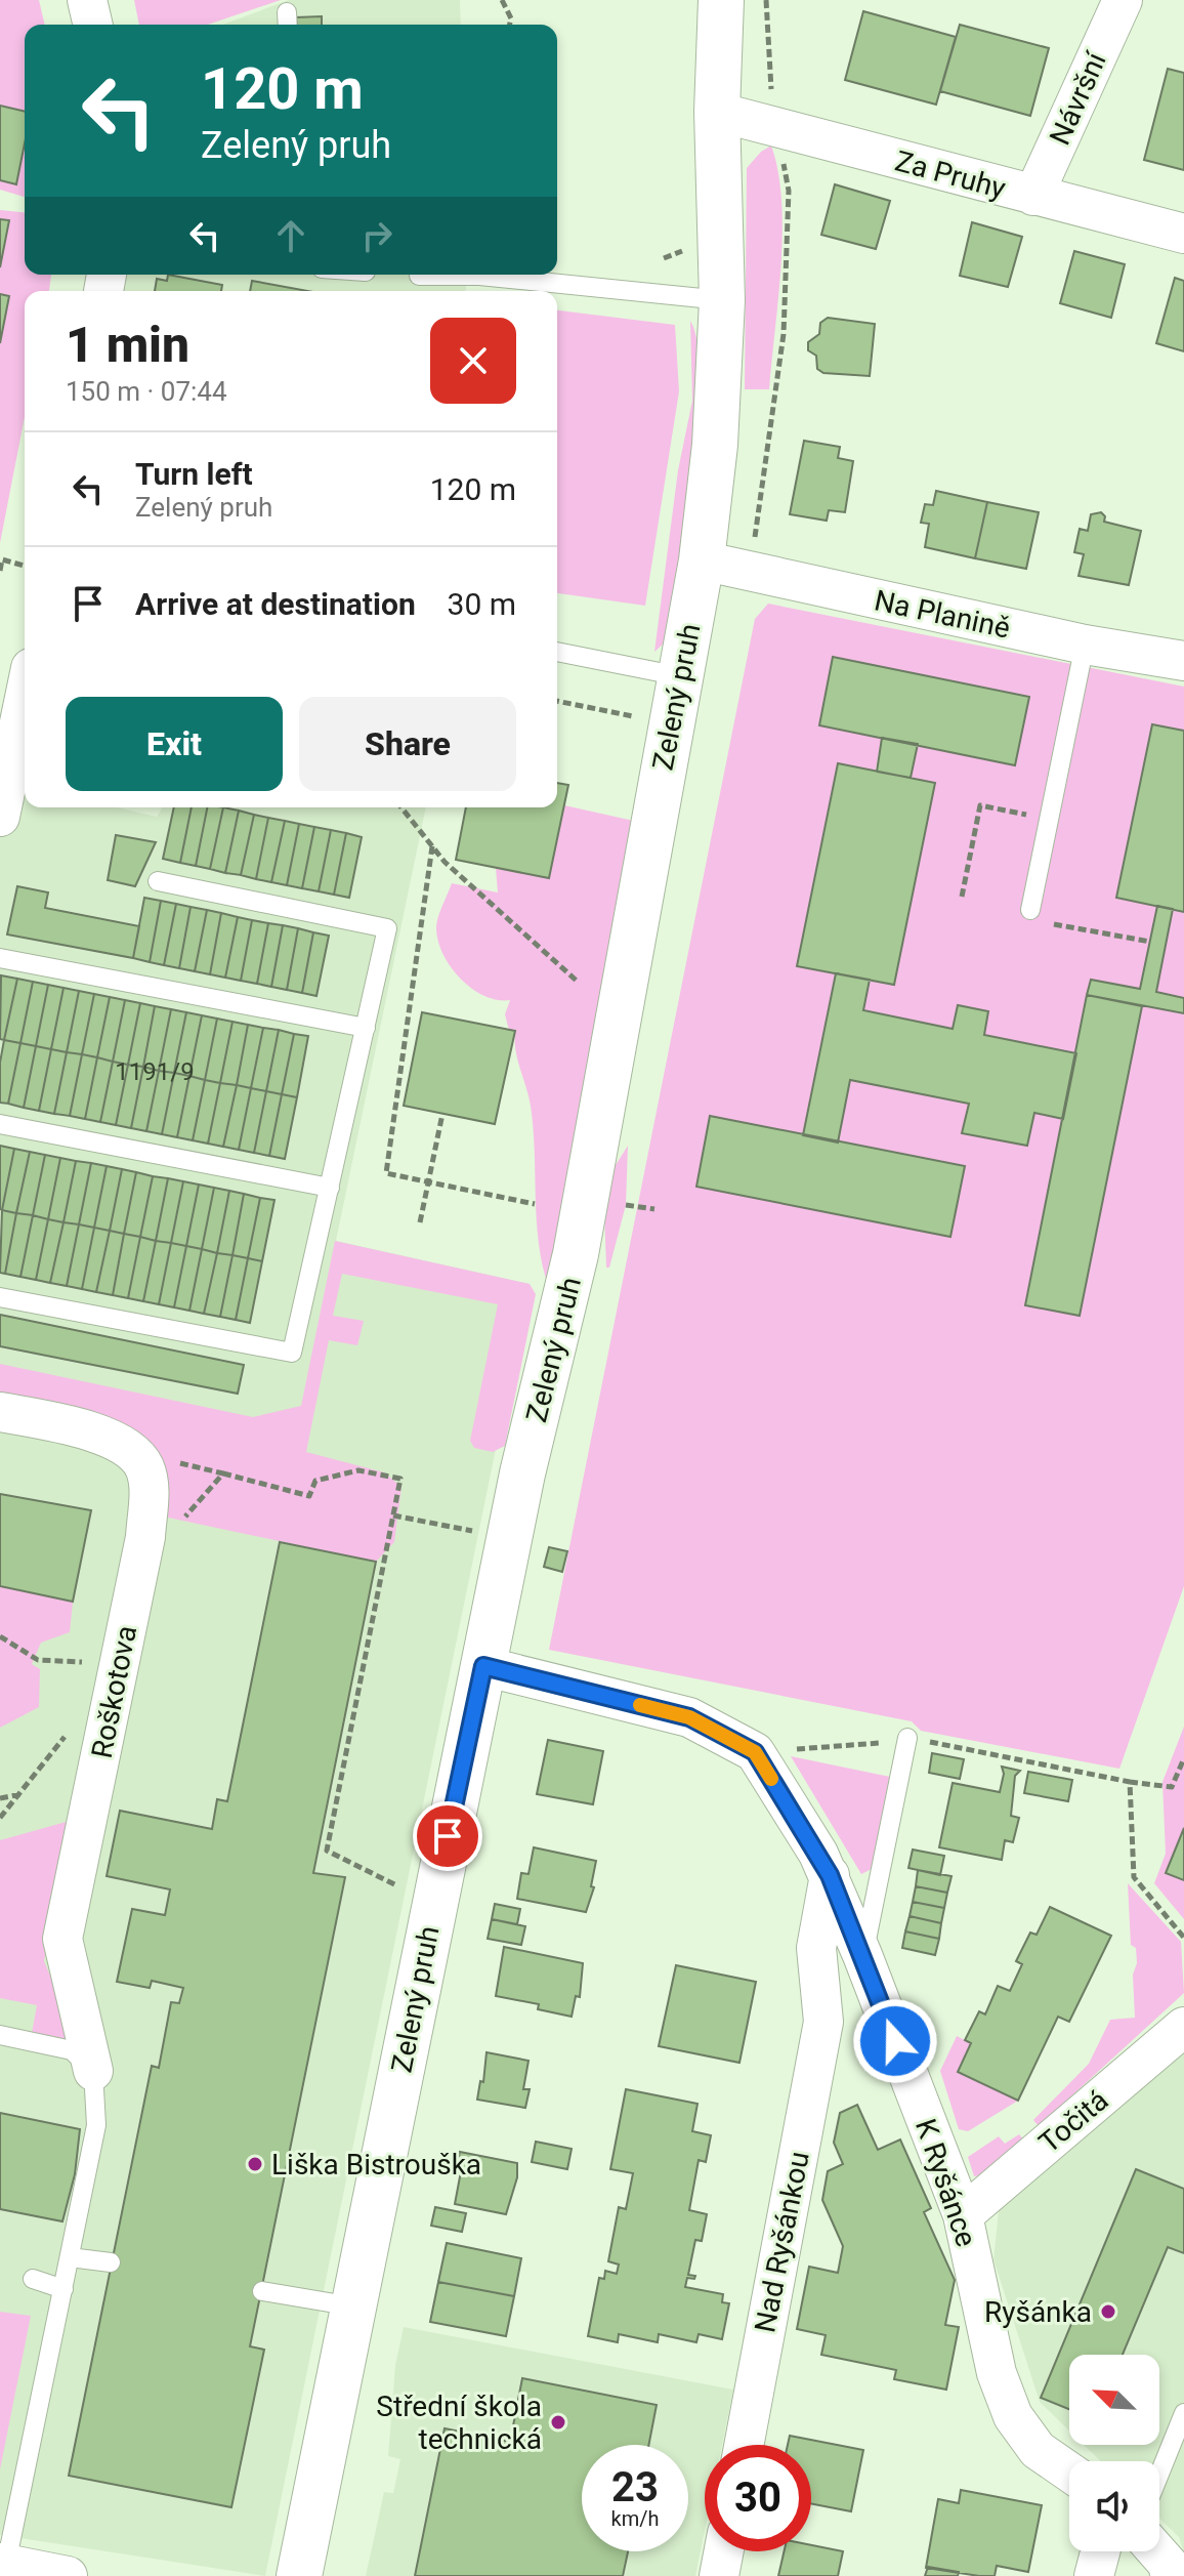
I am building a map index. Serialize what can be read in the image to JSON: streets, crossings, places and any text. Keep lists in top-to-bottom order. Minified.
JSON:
{"streets":{"street":["Návršní","Za Pruhy","Na Planině","Zelený pruh","Roškotova","Točitá","K Ryšánce","Nad Ryšánkou"]},"crossings":[["Návršní","Za Pruhy"],["Za Pruhy","Zelený pruh"],["Na Planině","Zelený pruh"],["Točitá","K Ryšánce"],["K Ryšánce","Nad Ryšánkou"]],"places":["Liška Bistrouška","Ryšánka","Střední škola technická"],"house_numbers":["1191/9"],"north":"top left","page":{"turn":["120 m","Zelený pruh"],"heading":["1 min","150 m · 07:44"],"list":[{"name":"Turn left","note":"Zelený pruh","value":"120 m"},{"name":"Arrive at destination","value":"30 m"}],"buttons":["Exit","Share"],"speed":"23 km/h","limit":"30"}}
